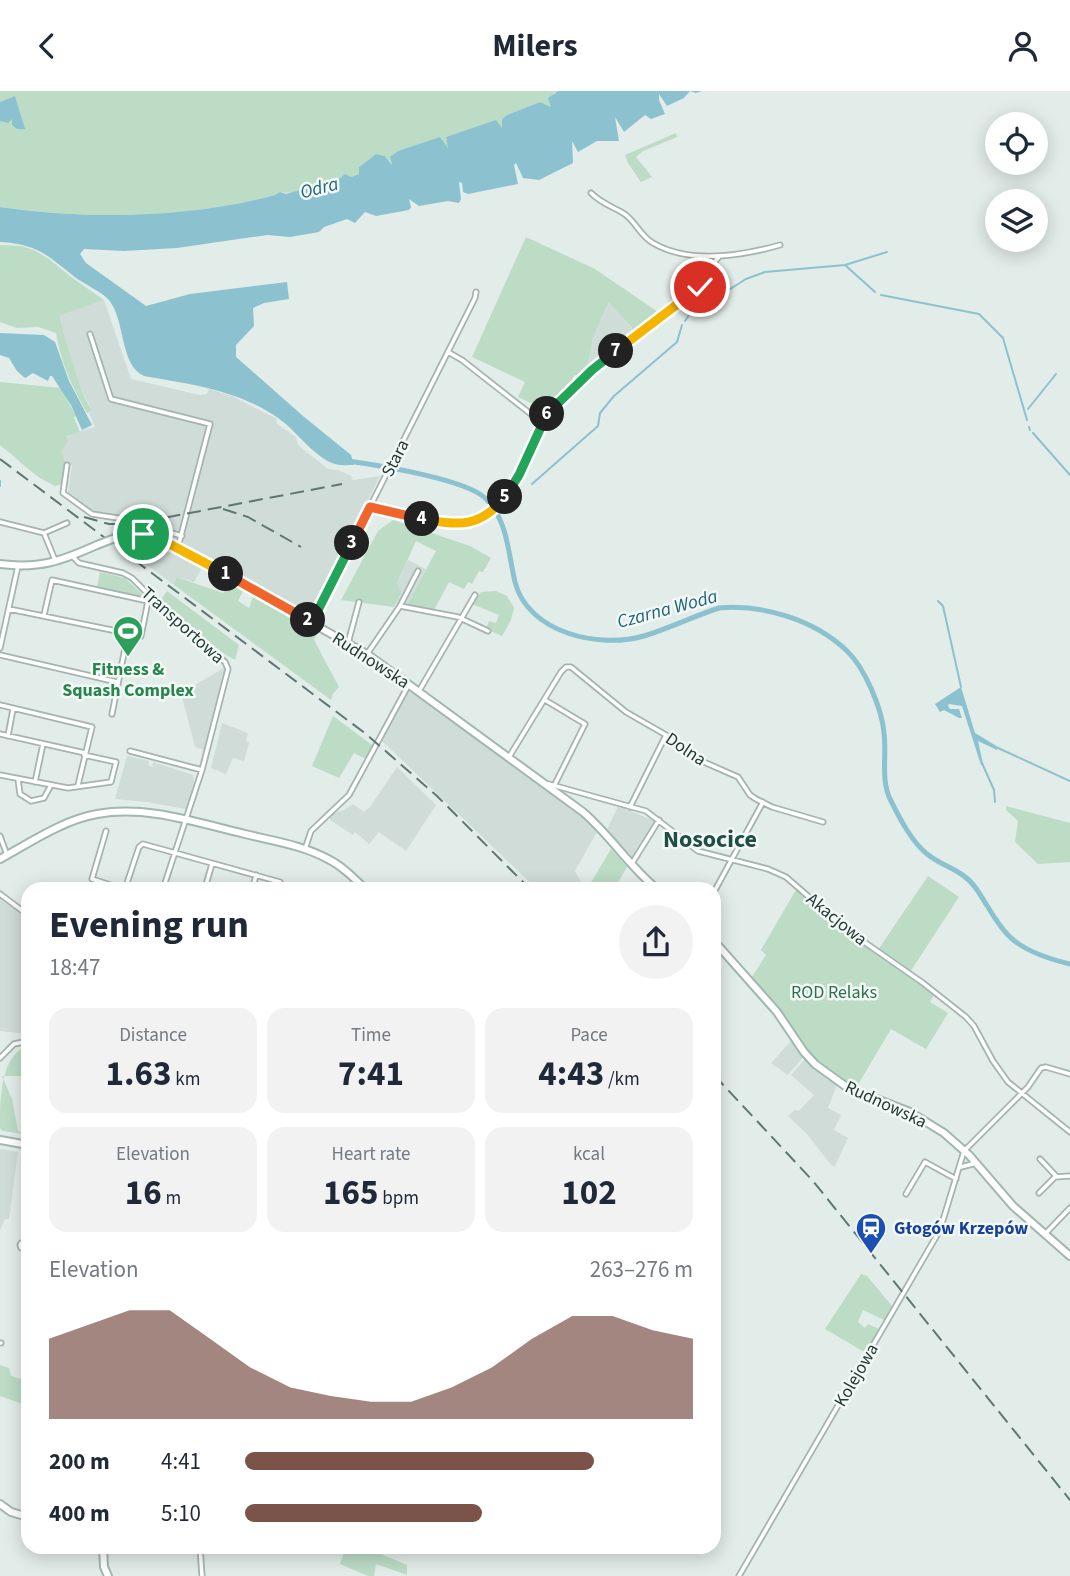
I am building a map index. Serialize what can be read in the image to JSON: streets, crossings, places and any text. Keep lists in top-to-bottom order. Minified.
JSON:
{"streets":{"main road":["Rudnowska"],"street":["Stara","Transportowa","Dolna","Akacjowa","Kolejowa"]},"crossings":[["Stara","Rudnowska"],["Transportowa","Rudnowska"],["Rudnowska","Akacjowa"],["Rudnowska","Kolejowa"]],"districts":["Nosocice"],"water":["Odra","Czarna Woda"],"parks":["ROD Relaks"],"places":{"sports":["Fitness & Squash Complex"],"station":["Głogów Krzepów"]},"page":{"header":"Milers","pins":["7","6","5","4","3","1","2"],"heading":["Evening run","18:47"],"stats":[["Distance","1.63 km"],["Time","7:41"],["Pace","4:43 /km"],["Elevation","16 m"],["Heart rate","165 bpm"],["kcal","102"]],"chart":["Elevation","263–276 m"],"list":[{"name":"200 m","note":"4:41"},{"name":"400 m","note":"5:10"}]}}
